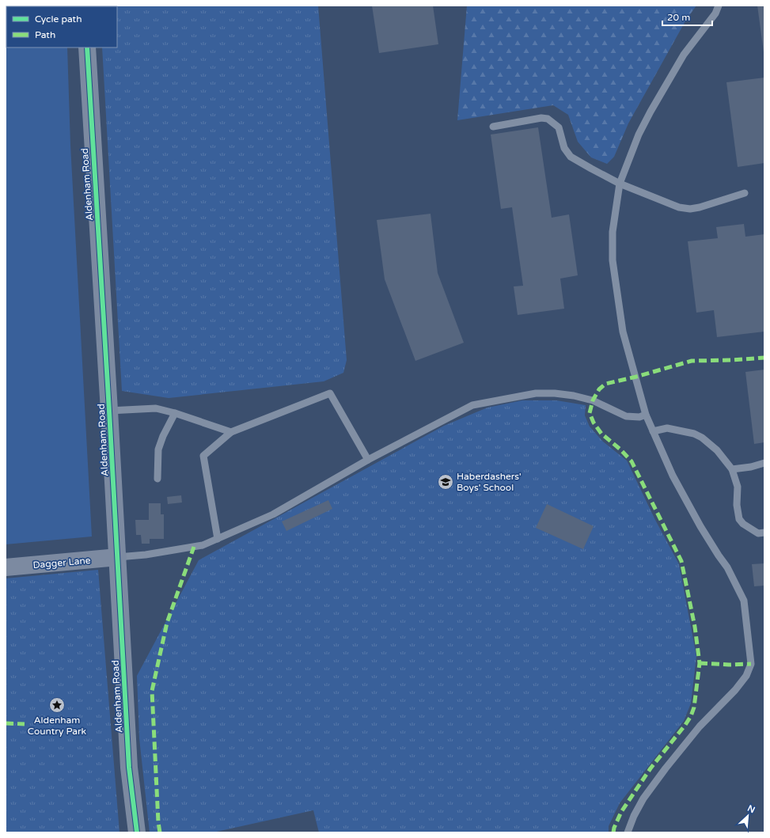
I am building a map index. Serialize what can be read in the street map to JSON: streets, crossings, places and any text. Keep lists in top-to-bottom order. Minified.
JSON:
{"streets":{"street":["Aldenham Road","Dagger Lane"]},"crossings":[["Aldenham Road","Dagger Lane"]],"places":{"school or university":["Haberdashers' Boys' School"],"place":["Aldenham Country Park"]},"legend":["Cycle path","Path"],"scale_bar":"20 m","north":"top right"}
